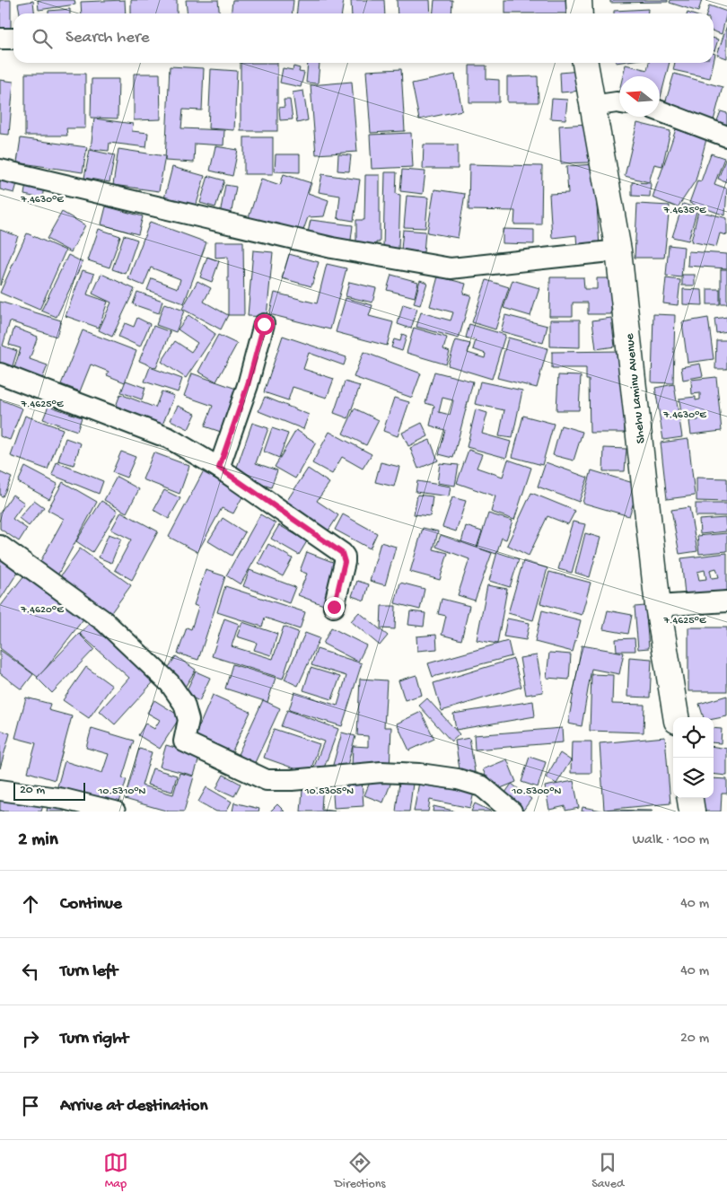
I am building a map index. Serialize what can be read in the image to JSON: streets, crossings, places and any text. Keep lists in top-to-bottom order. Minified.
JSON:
{"streets":{"street":["Shehu Laminu Avenue"]},"scale_bar":"20 m","north":"left","page":{"search":"Search here","scale":"20 m","heading":["2 min","Walk · 100 m"],"list":[["Continue","40 m"],["Turn left","40 m"],["Turn right","20 m"],"Arrive at destination"],"nav":["Map","Directions","Saved"]},"coordinates":["7.4630°E","7.4635°E","7.4625°E","7.4620°E","10.5310°N","10.5305°N","10.5300°N"]}
